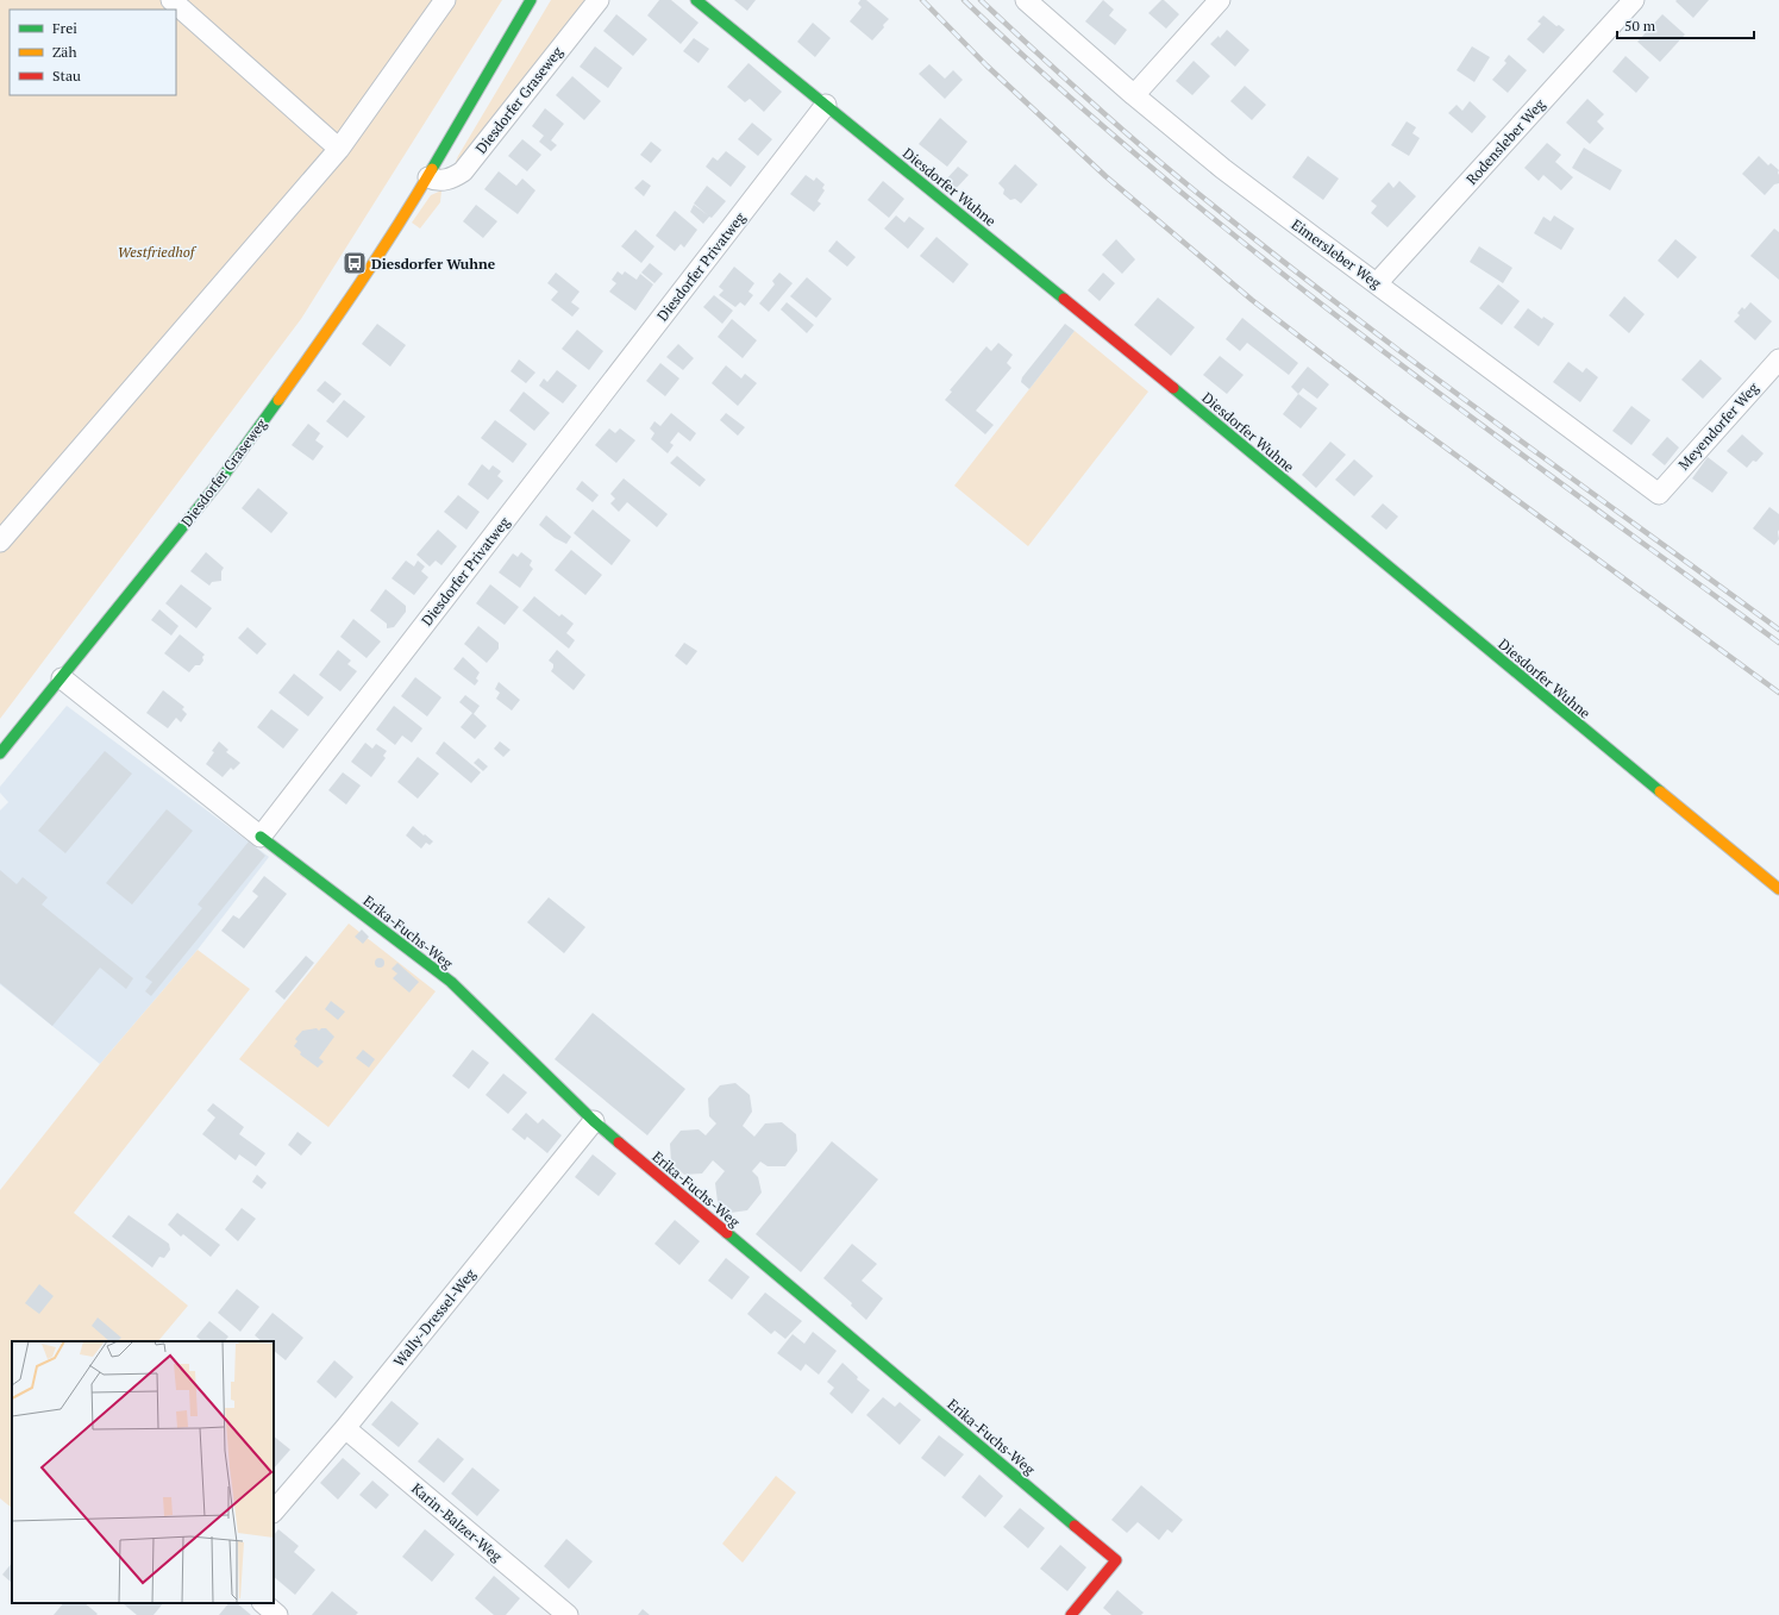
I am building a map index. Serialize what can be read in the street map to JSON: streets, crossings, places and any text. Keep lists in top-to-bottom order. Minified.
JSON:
{"streets":{"street":["Diesdorfer Graseweg","Rodensleber Weg","Diesdorfer Wuhne","Eimersleber Weg","Diesdorfer Privatweg","Meyendorfer Weg","Erika-Fuchs-Weg","Wally-Dressel-Weg","Karin-Balzer-Weg"]},"crossings":[["Rodensleber Weg","Eimersleber Weg"],["Diesdorfer Wuhne","Diesdorfer Privatweg"],["Eimersleber Weg","Meyendorfer Weg"],["Diesdorfer Privatweg","Erika-Fuchs-Weg"],["Erika-Fuchs-Weg","Wally-Dressel-Weg"],["Wally-Dressel-Weg","Karin-Balzer-Weg"]],"parks":["Westfriedhof"],"places":{"bus stop":["Diesdorfer Wuhne"]},"legend":["Frei","Zäh","Stau"],"scale_bar":"50 m"}
